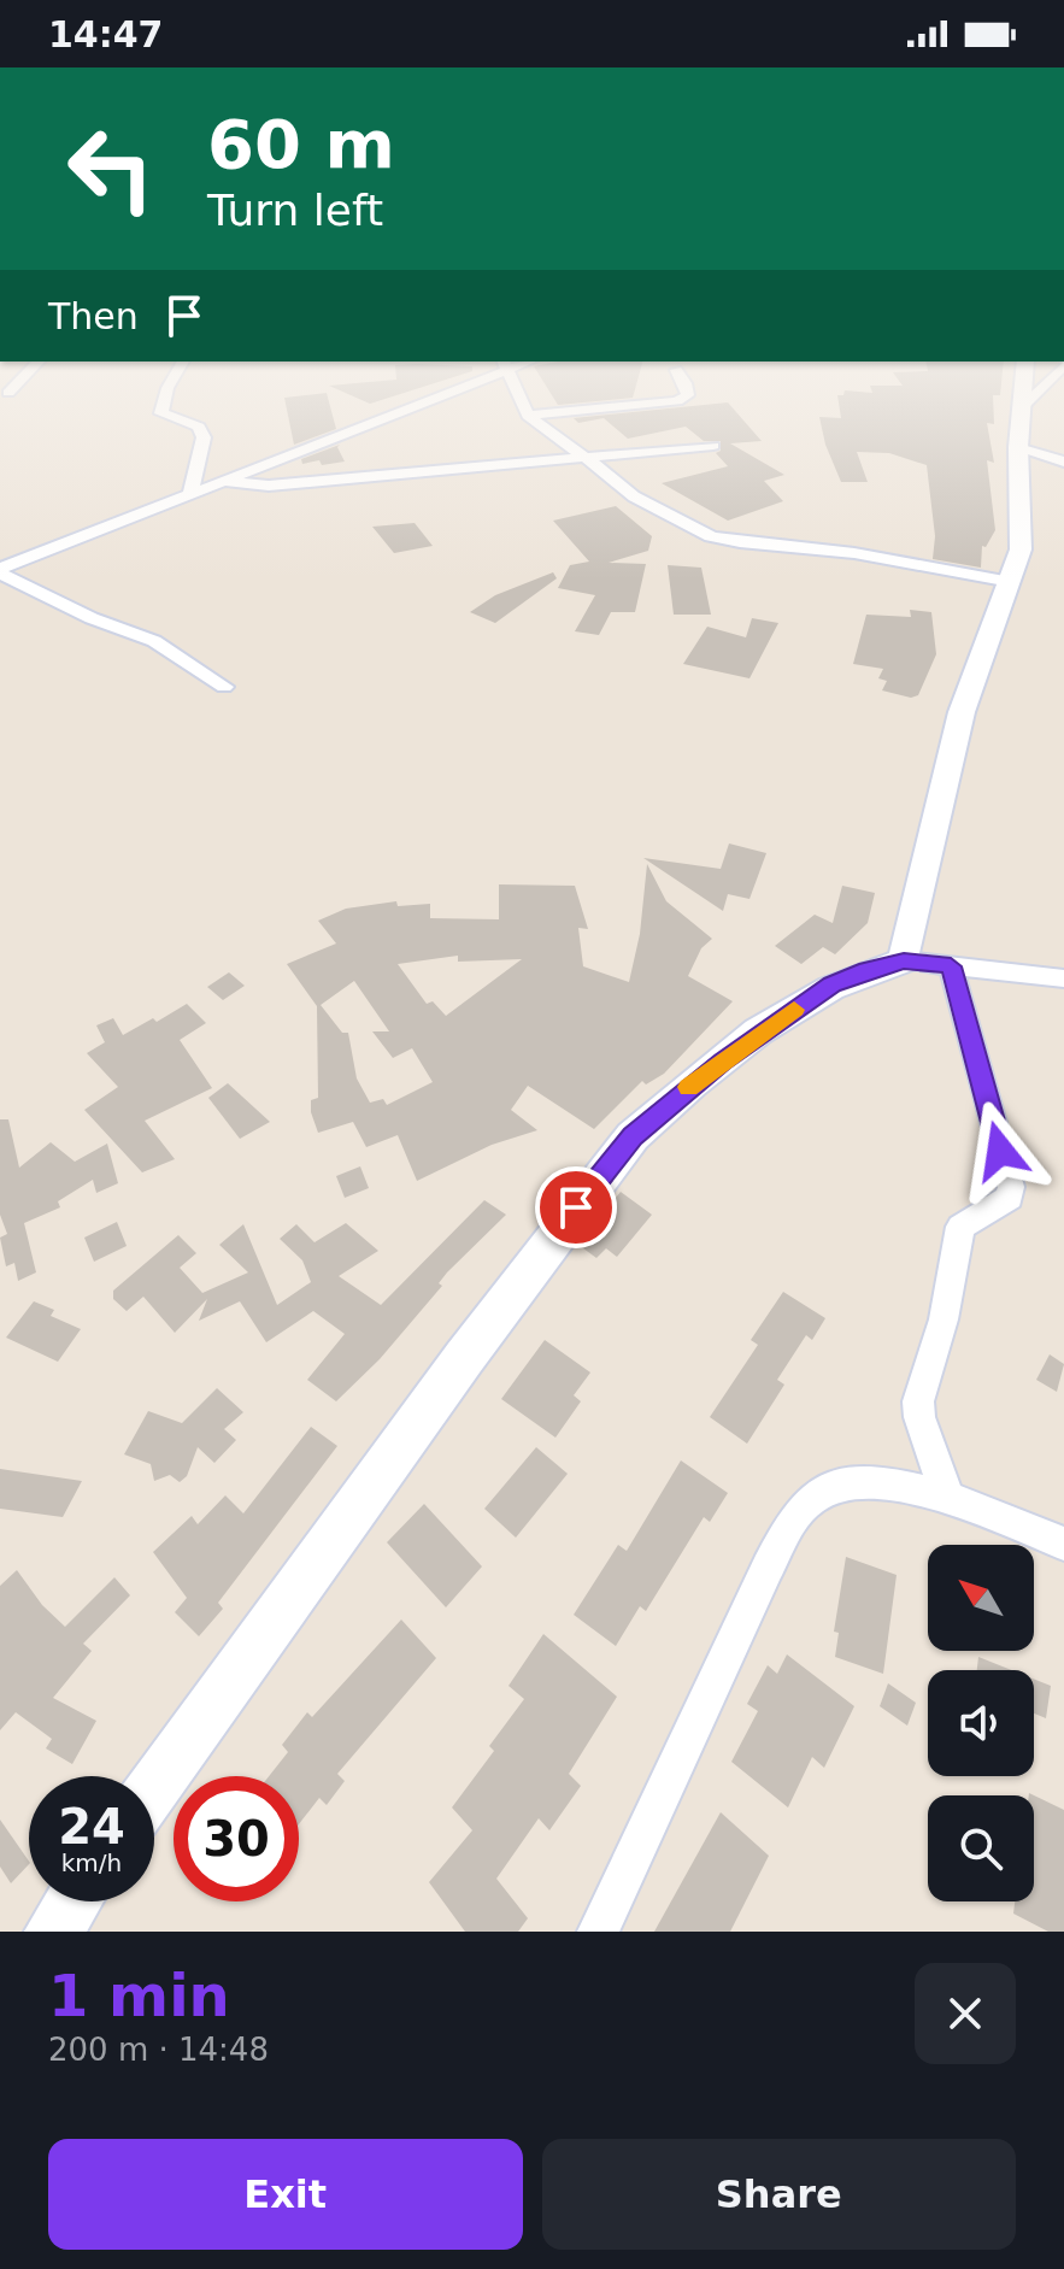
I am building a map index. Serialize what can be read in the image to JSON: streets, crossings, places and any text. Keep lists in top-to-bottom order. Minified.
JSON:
{"north":"top left","page":{"status":"14:47","turn":["60 m","Turn left"],"then":"Then","speed":"24 km/h","limit":"30","heading":["1 min","200 m · 14:48"],"buttons":["Exit","Share"]}}
